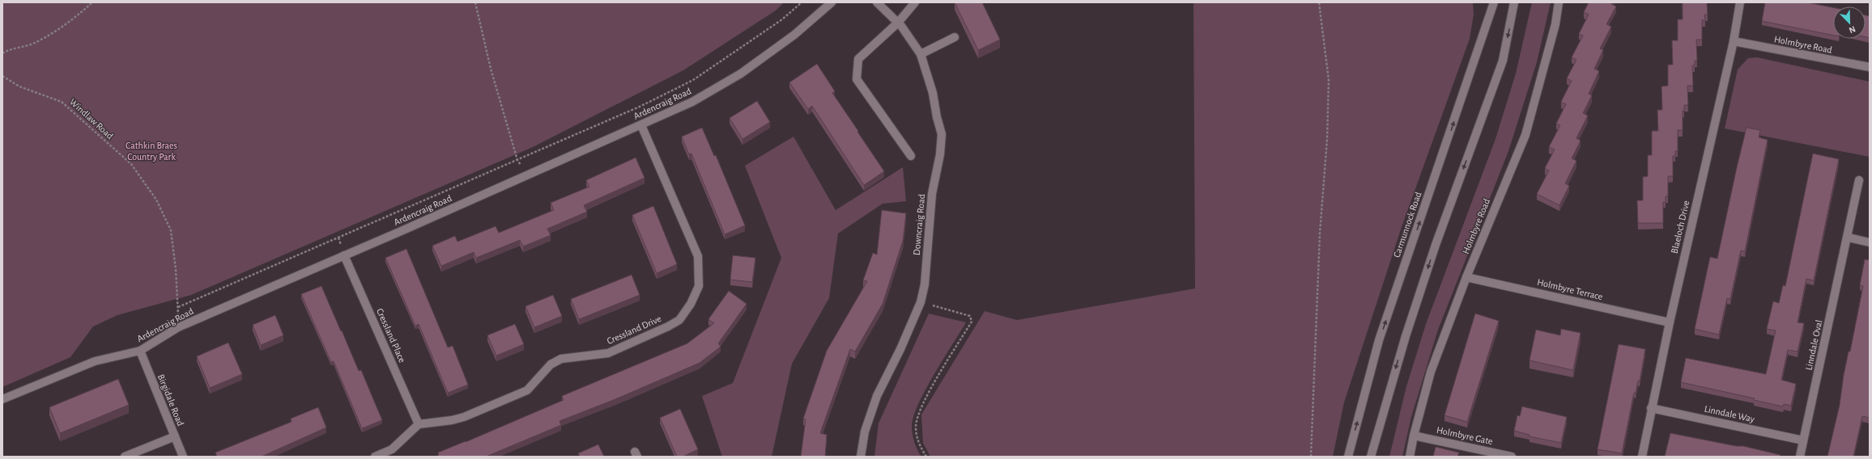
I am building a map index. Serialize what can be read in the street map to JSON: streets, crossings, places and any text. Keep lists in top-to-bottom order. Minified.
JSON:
{"streets":{"street":["Holmbyre Road","Ardencraig Road","Downcraig Road","Carmunnock Road","Blaeloch Drive","Holmbyre Terrace","Cressland Drive","Cressland Place","Linndale Oval","Birgidale Road","Linndale Way","Holmbyre Gate"],"path":["Windlaw Road"]},"crossings":[["Holmbyre Road","Blaeloch Drive"],["Holmbyre Road","Holmbyre Terrace"],["Holmbyre Road","Holmbyre Gate"],["Ardencraig Road","Cressland Drive"],["Ardencraig Road","Cressland Place"],["Ardencraig Road","Birgidale Road"],["Blaeloch Drive","Holmbyre Terrace"],["Blaeloch Drive","Linndale Way"],["Cressland Drive","Cressland Place"],["Linndale Oval","Linndale Way"]],"parks":["Cathkin Braes Country Park"],"north":"bottom right"}
